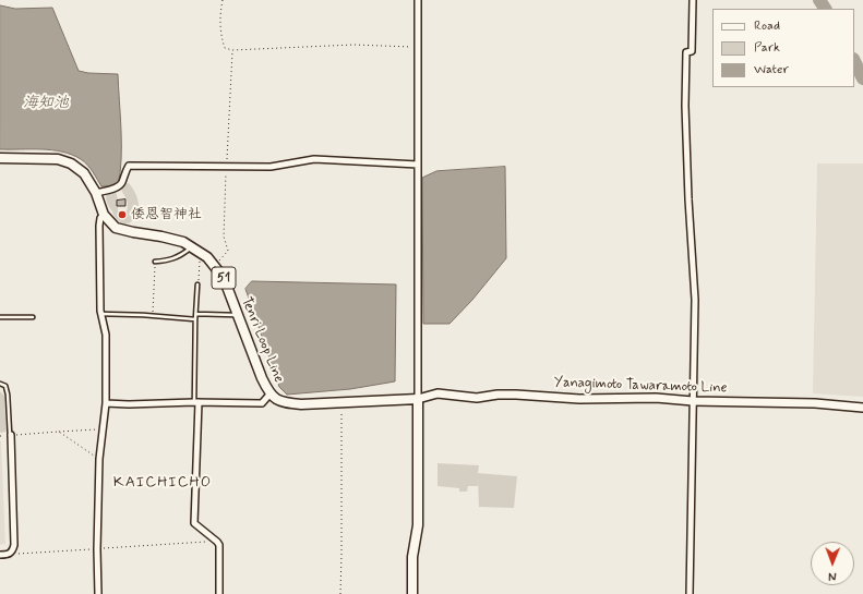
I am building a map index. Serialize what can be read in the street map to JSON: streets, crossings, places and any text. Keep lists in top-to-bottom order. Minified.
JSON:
{"streets":{"main road":["51","Tenri Loop Line","Yanagimoto Tawaramoto Line"]},"crossings":[["Tenri Loop Line","Yanagimoto Tawaramoto Line"]],"districts":["KAICHICHO"],"water":["海知池"],"places":["倭恩智神社"],"legend":["Road","Park","Water"],"north":"bottom"}
